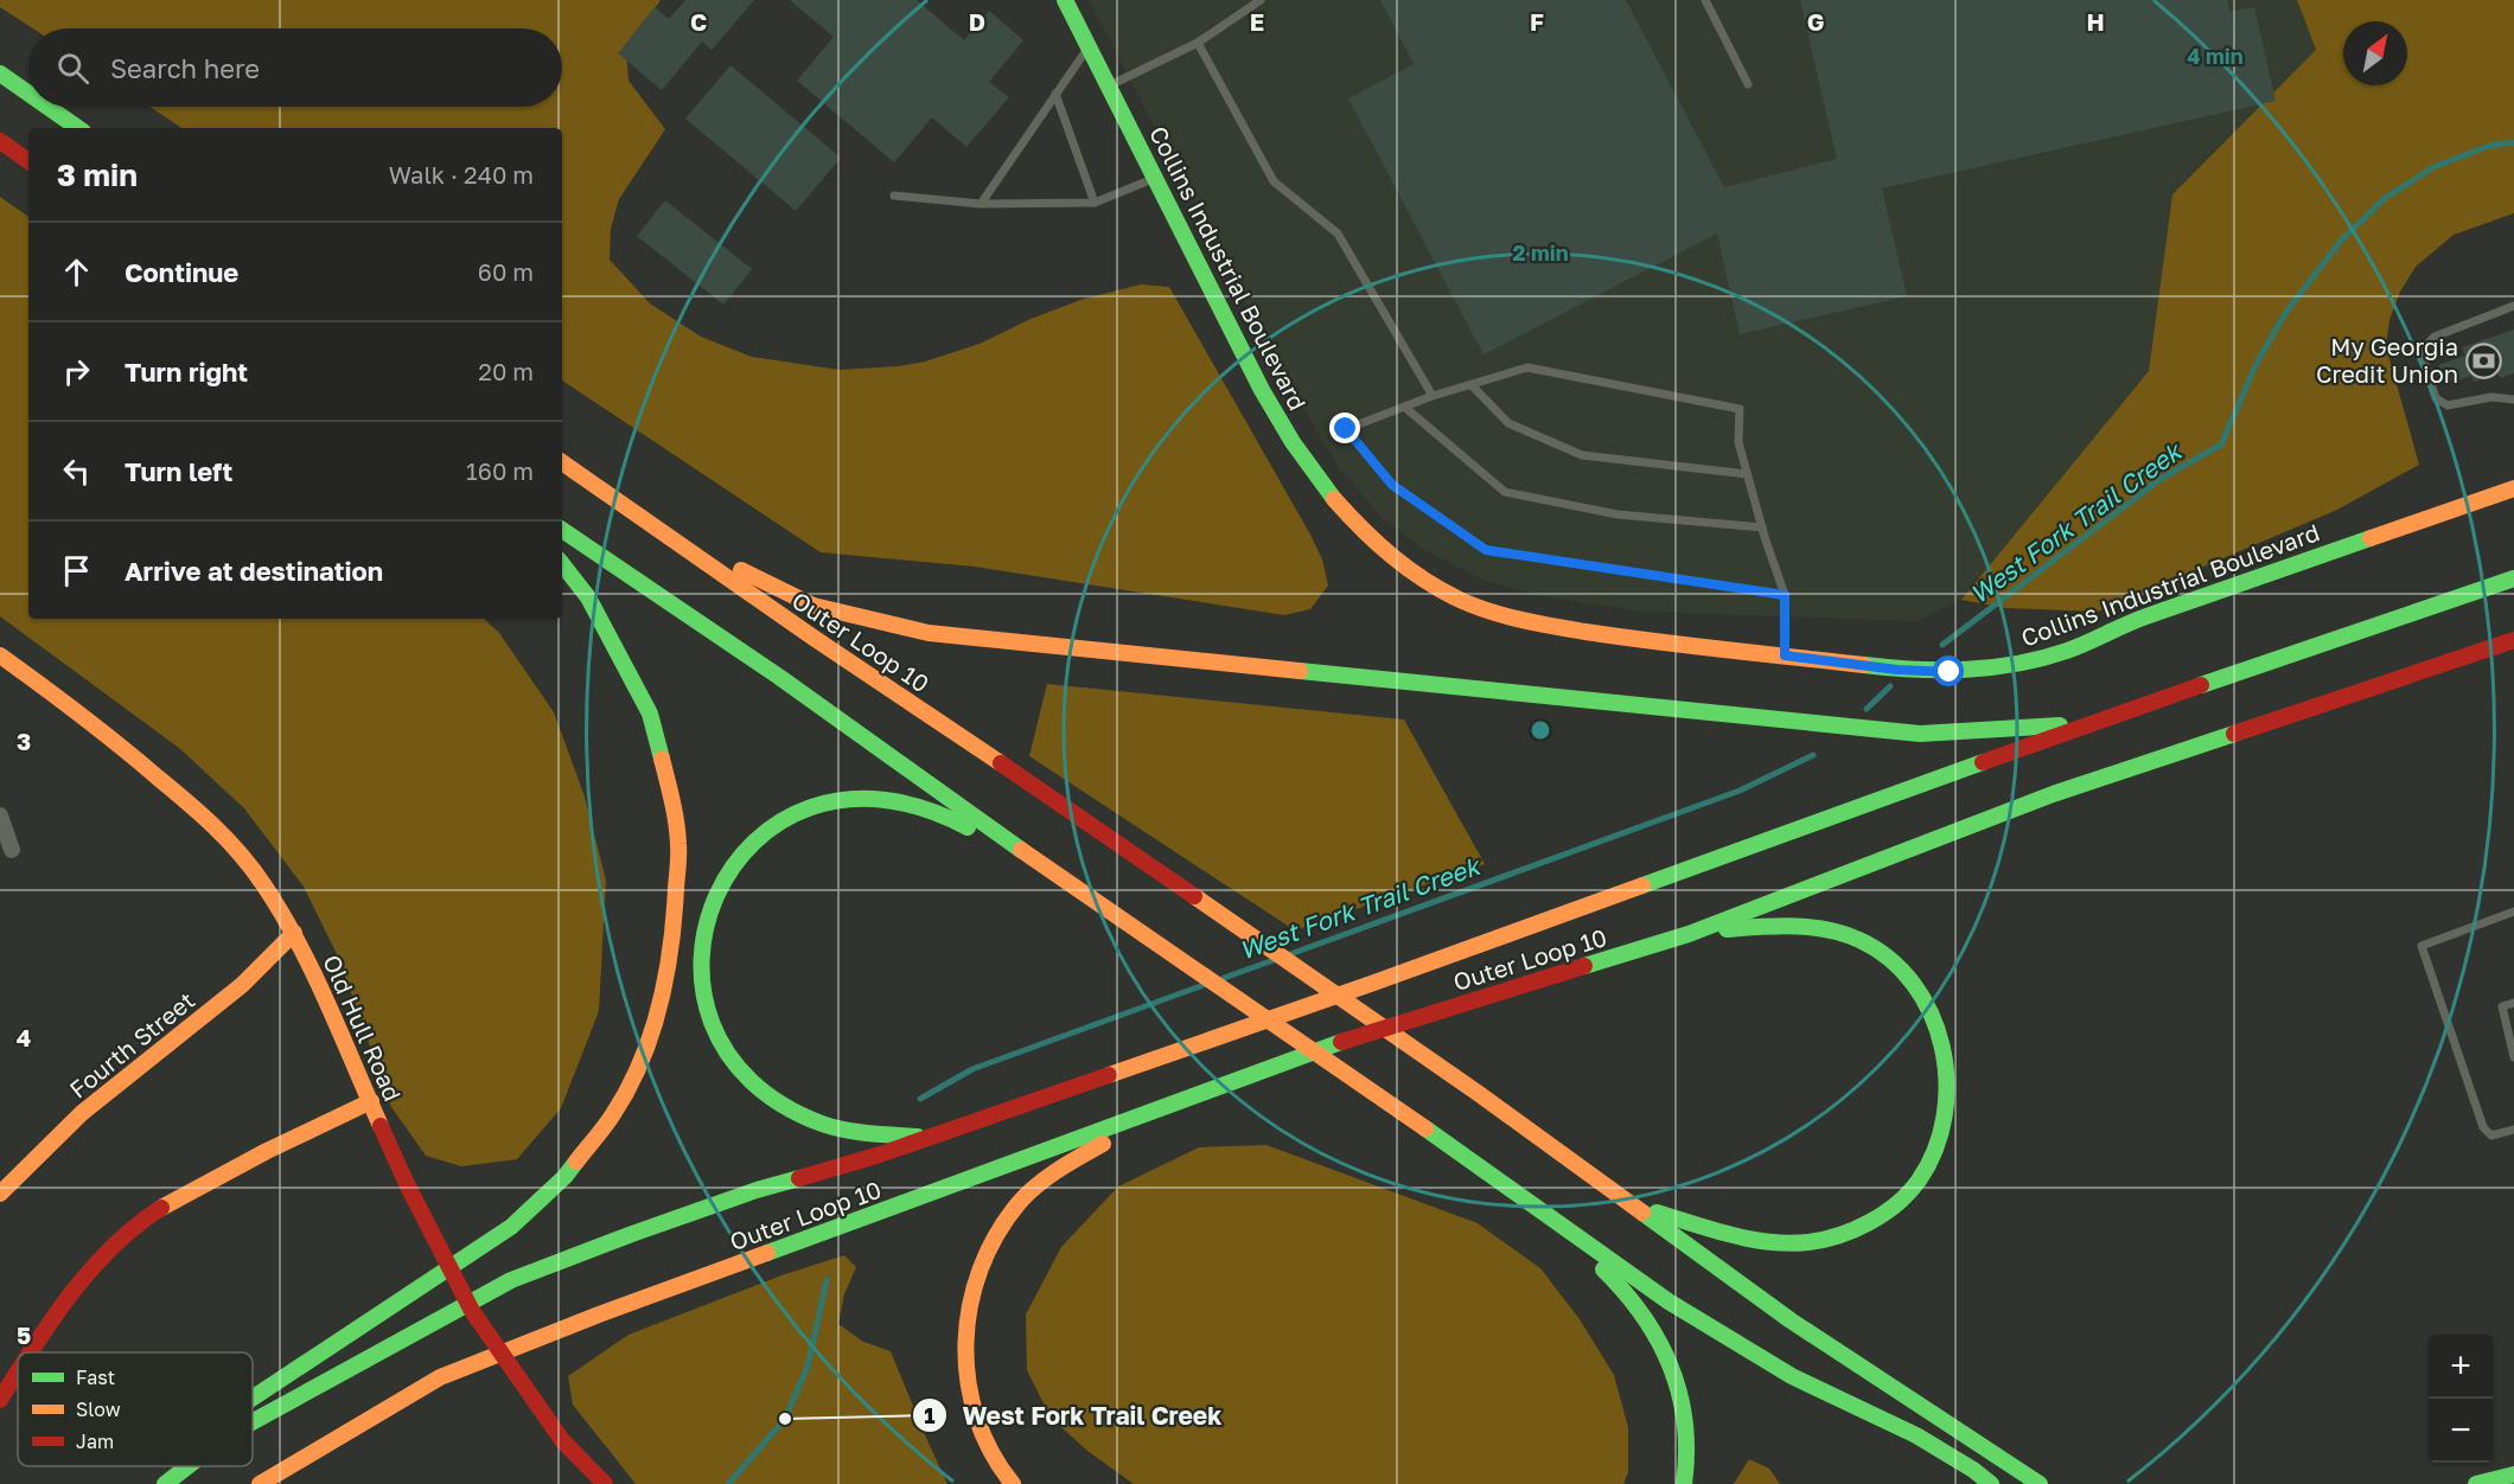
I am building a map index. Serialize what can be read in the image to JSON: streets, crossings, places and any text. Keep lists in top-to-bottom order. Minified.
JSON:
{"streets":{"main road":["Collins Industrial Boulevard","Outer Loop 10","Old Hull Road","Fourth Street"]},"crossings":[["Old Hull Road","Fourth Street"]],"water":["West Fork Trail Creek"],"places":{"bank":["My Georgia Credit Union"],"other":["West Fork Trail Creek"]},"legend":["Fast","Slow","Jam"],"north":"top right","page":{"search":"Search here","heading":["3 min","Walk · 240 m"],"list":[["Continue","60 m"],["Turn right","20 m"],["Turn left","160 m"],"Arrive at destination"],"map_buttons":["+","−"]},"grid":{"columns":["C","D","E","F","G","H"],"rows":["3","4","5"]},"rings":["4 min","2 min"]}
